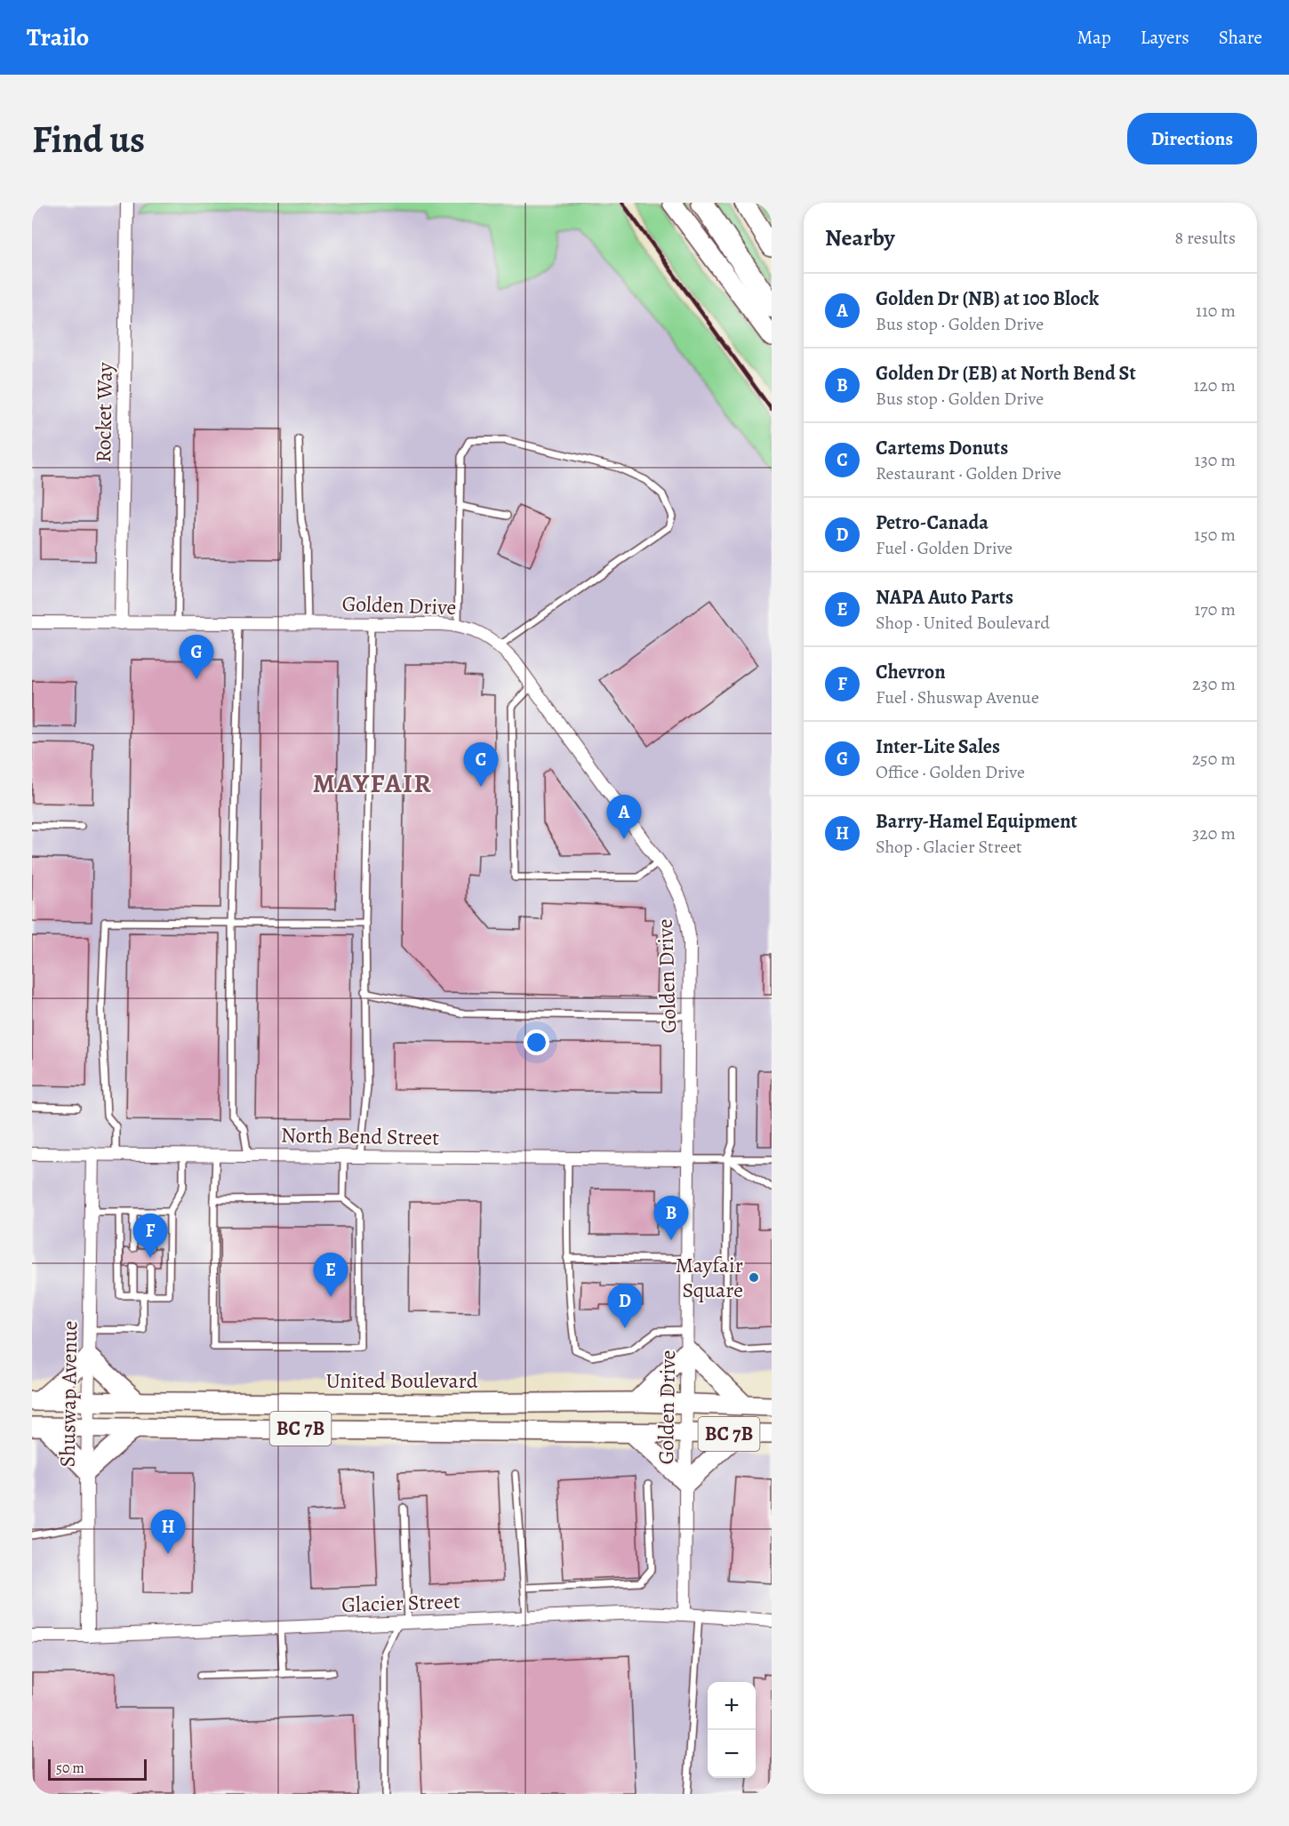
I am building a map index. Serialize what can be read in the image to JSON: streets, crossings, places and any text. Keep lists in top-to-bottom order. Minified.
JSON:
{"streets":{"main road":["United Boulevard","BC 7B"],"street":["Rocket Way","Golden Drive","North Bend Street","Shuswap Avenue","Glacier Street"]},"crossings":[["Rocket Way","Golden Drive"],["Golden Drive","North Bend Street"],["Golden Drive","United Boulevard"],["Golden Drive","BC 7B"],["Golden Drive","Glacier Street"],["North Bend Street","Shuswap Avenue"],["United Boulevard","Shuswap Avenue"],["Shuswap Avenue","BC 7B"],["Shuswap Avenue","Glacier Street"]],"districts":["MAYFAIR"],"places":["Mayfair Square"],"scale_bar":"50 m","page":{"header":"Trailo","nav":["Map","Layers","Share"],"buttons":"Directions","title":"Find us","heading":["Nearby","8 results"],"list":[{"mark":"A","name":"Golden Dr (NB) at 100 Block","note":"Bus stop · Golden Drive","value":"110 m"},{"mark":"B","name":"Golden Dr (EB) at North Bend St","note":"Bus stop · Golden Drive","value":"120 m"},{"mark":"C","name":"Cartems Donuts","note":"Restaurant · Golden Drive","value":"130 m"},{"mark":"D","name":"Petro-Canada","note":"Fuel · Golden Drive","value":"150 m"},{"mark":"E","name":"NAPA Auto Parts","note":"Shop · United Boulevard","value":"170 m"},{"mark":"F","name":"Chevron","note":"Fuel · Shuswap Avenue","value":"230 m"},{"mark":"G","name":"Inter-Lite Sales","note":"Office · Golden Drive","value":"250 m"},{"mark":"H","name":"Barry-Hamel Equipment","note":"Shop · Glacier Street","value":"320 m"}],"pins":["G","C","A","B","F","E","D","H"],"map_buttons":["+","−"],"scale":"50 m"}}
